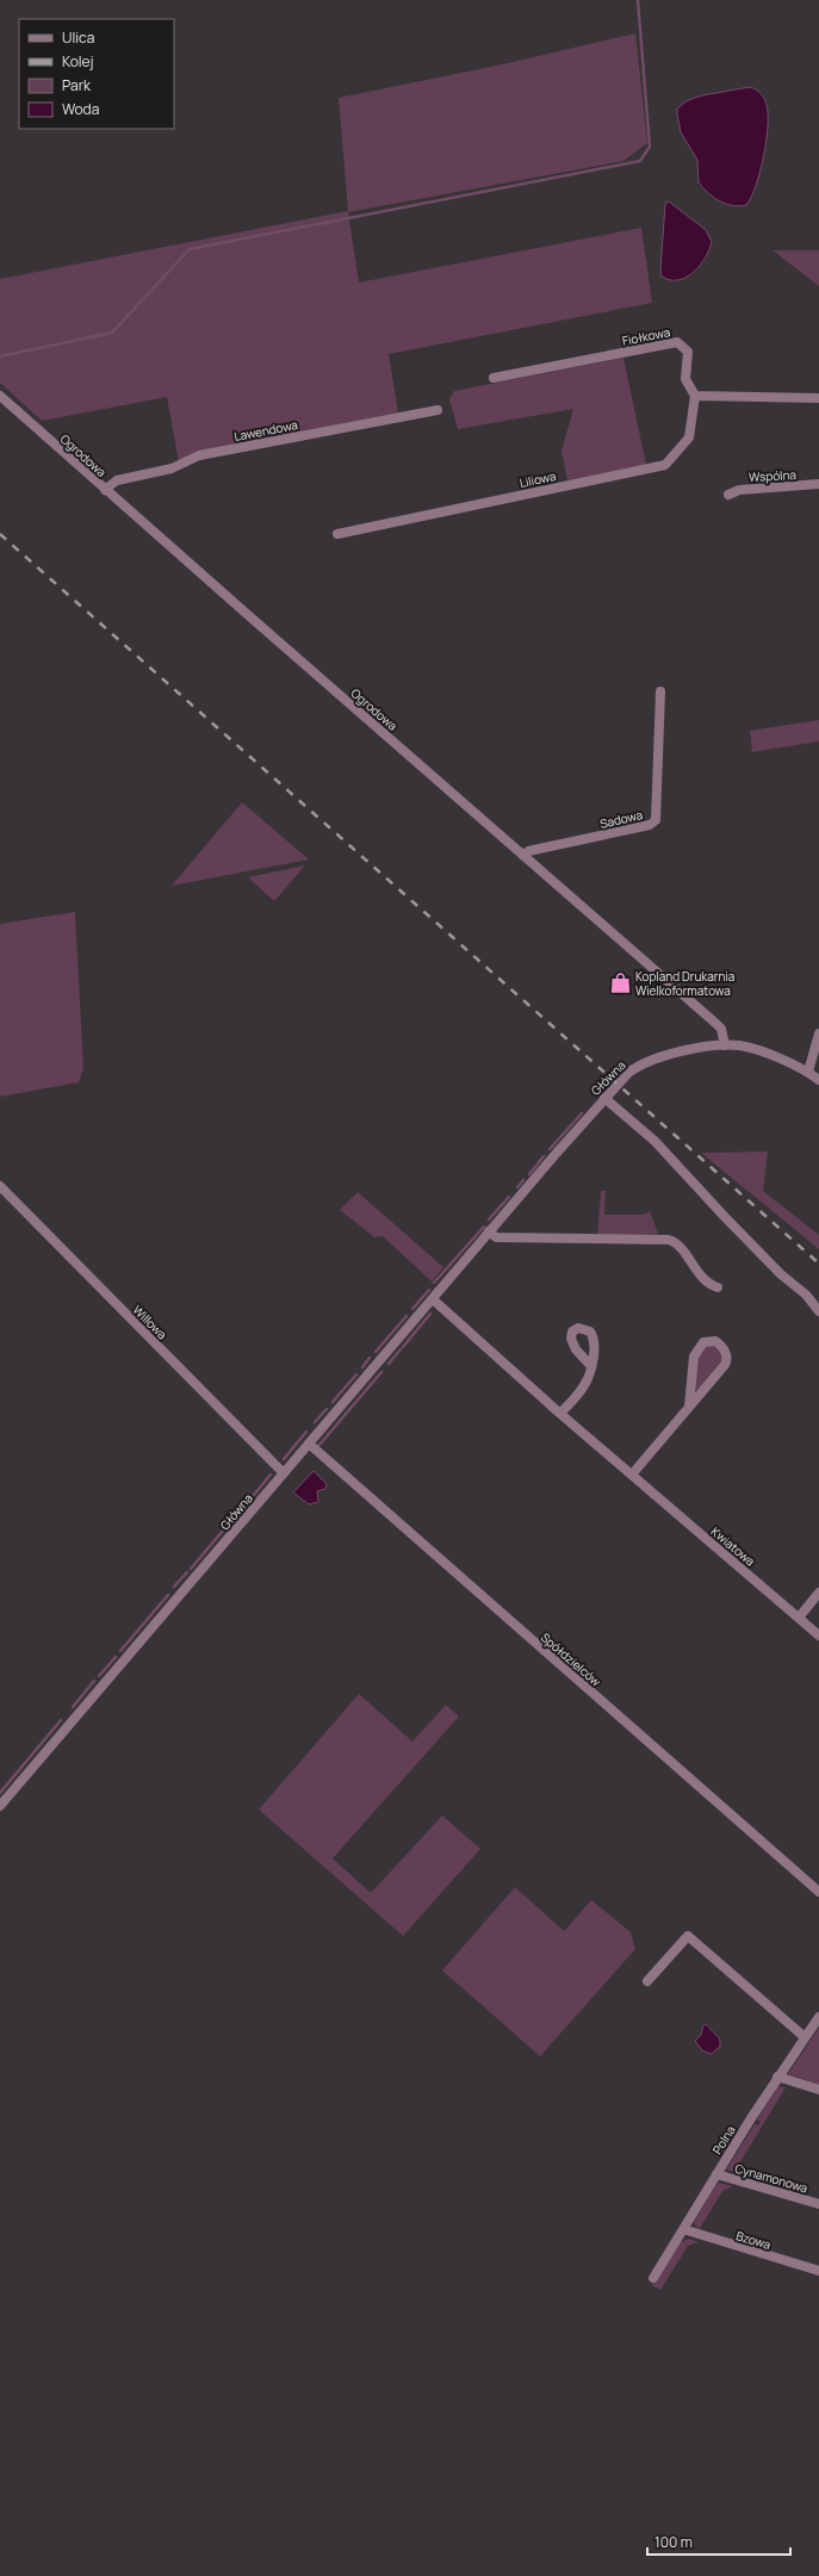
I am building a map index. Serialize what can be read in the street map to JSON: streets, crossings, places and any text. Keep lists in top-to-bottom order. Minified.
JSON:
{"streets":{"street":["Fiołkowa","Lawendowa","Ogrodowa","Wspólna","Liliowa","Sadowa","Główna","Willowa","Kwiatowa","Spółdzielców","Polna","Cynamonowa","Bzowa"]},"crossings":[["Fiołkowa","Liliowa"],["Lawendowa","Ogrodowa"],["Ogrodowa","Sadowa"],["Ogrodowa","Główna"],["Główna","Willowa"],["Główna","Kwiatowa"],["Główna","Spółdzielców"],["Polna","Cynamonowa"],["Polna","Bzowa"]],"places":{"shop":["Kopland Drukarnia Wielkoformatowa"]},"legend":["Ulica","Kolej","Park","Woda"],"scale_bar":"100 m"}
